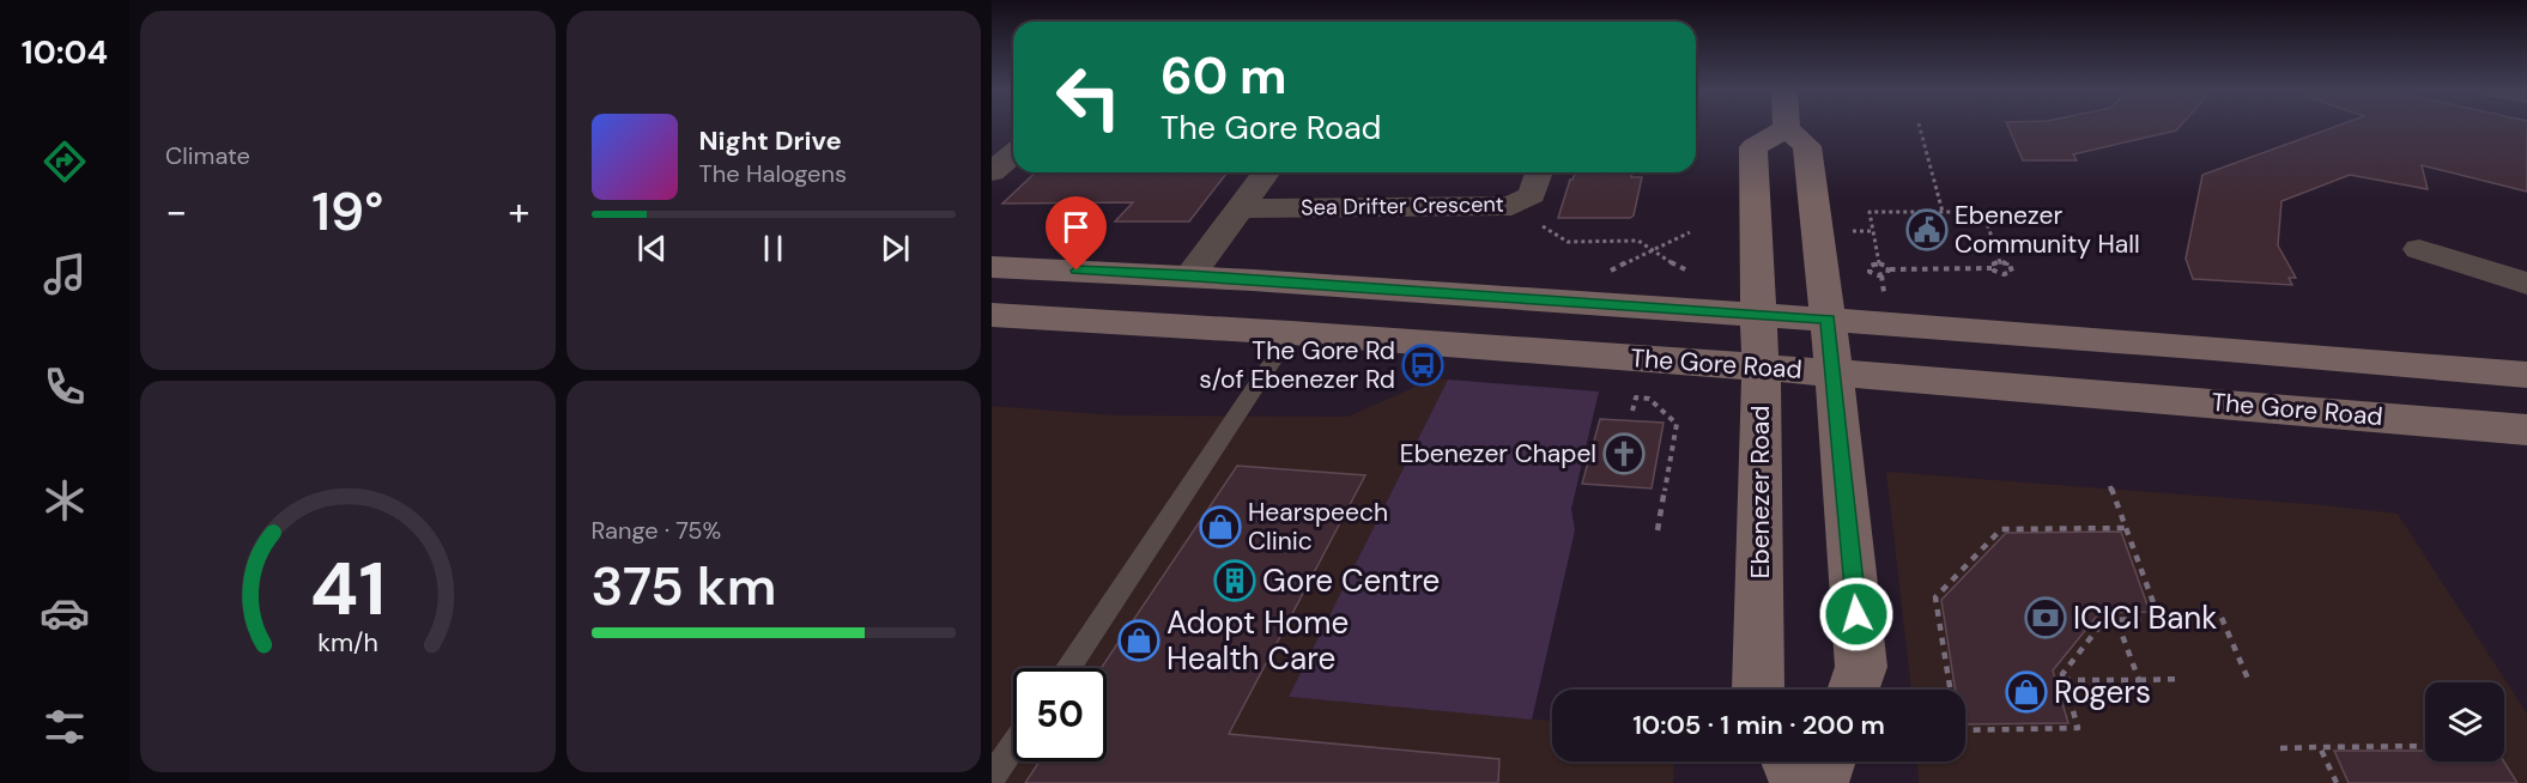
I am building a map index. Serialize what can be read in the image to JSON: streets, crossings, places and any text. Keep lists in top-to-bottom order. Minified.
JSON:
{"streets":{"main road":["The Gore Road","Ebenezer Road"],"street":["Sea Drifter Crescent"]},"crossings":[["The Gore Road","Ebenezer Road"]],"places":{"public building":["Ebenezer Community Hall"],"bus stop":["The Gore Rd s/of Ebenezer Rd"],"church":["Ebenezer Chapel"],"shop":["Hearspeech Clinic","Adopt Home Health Care","Rogers"],"building":["Gore Centre"],"bank":["ICICI Bank"]},"page":{"tabs":"10:04","tile":["Climate",["Range · 75%","375 km"]],"turn":["60 m","The Gore Road"],"song":["Night Drive","The Halogens"],"heat":["−","19°","+"],"limit":"50","trip":"10:05 · 1 min · 200 m","gauge":["41","km/h"]}}
